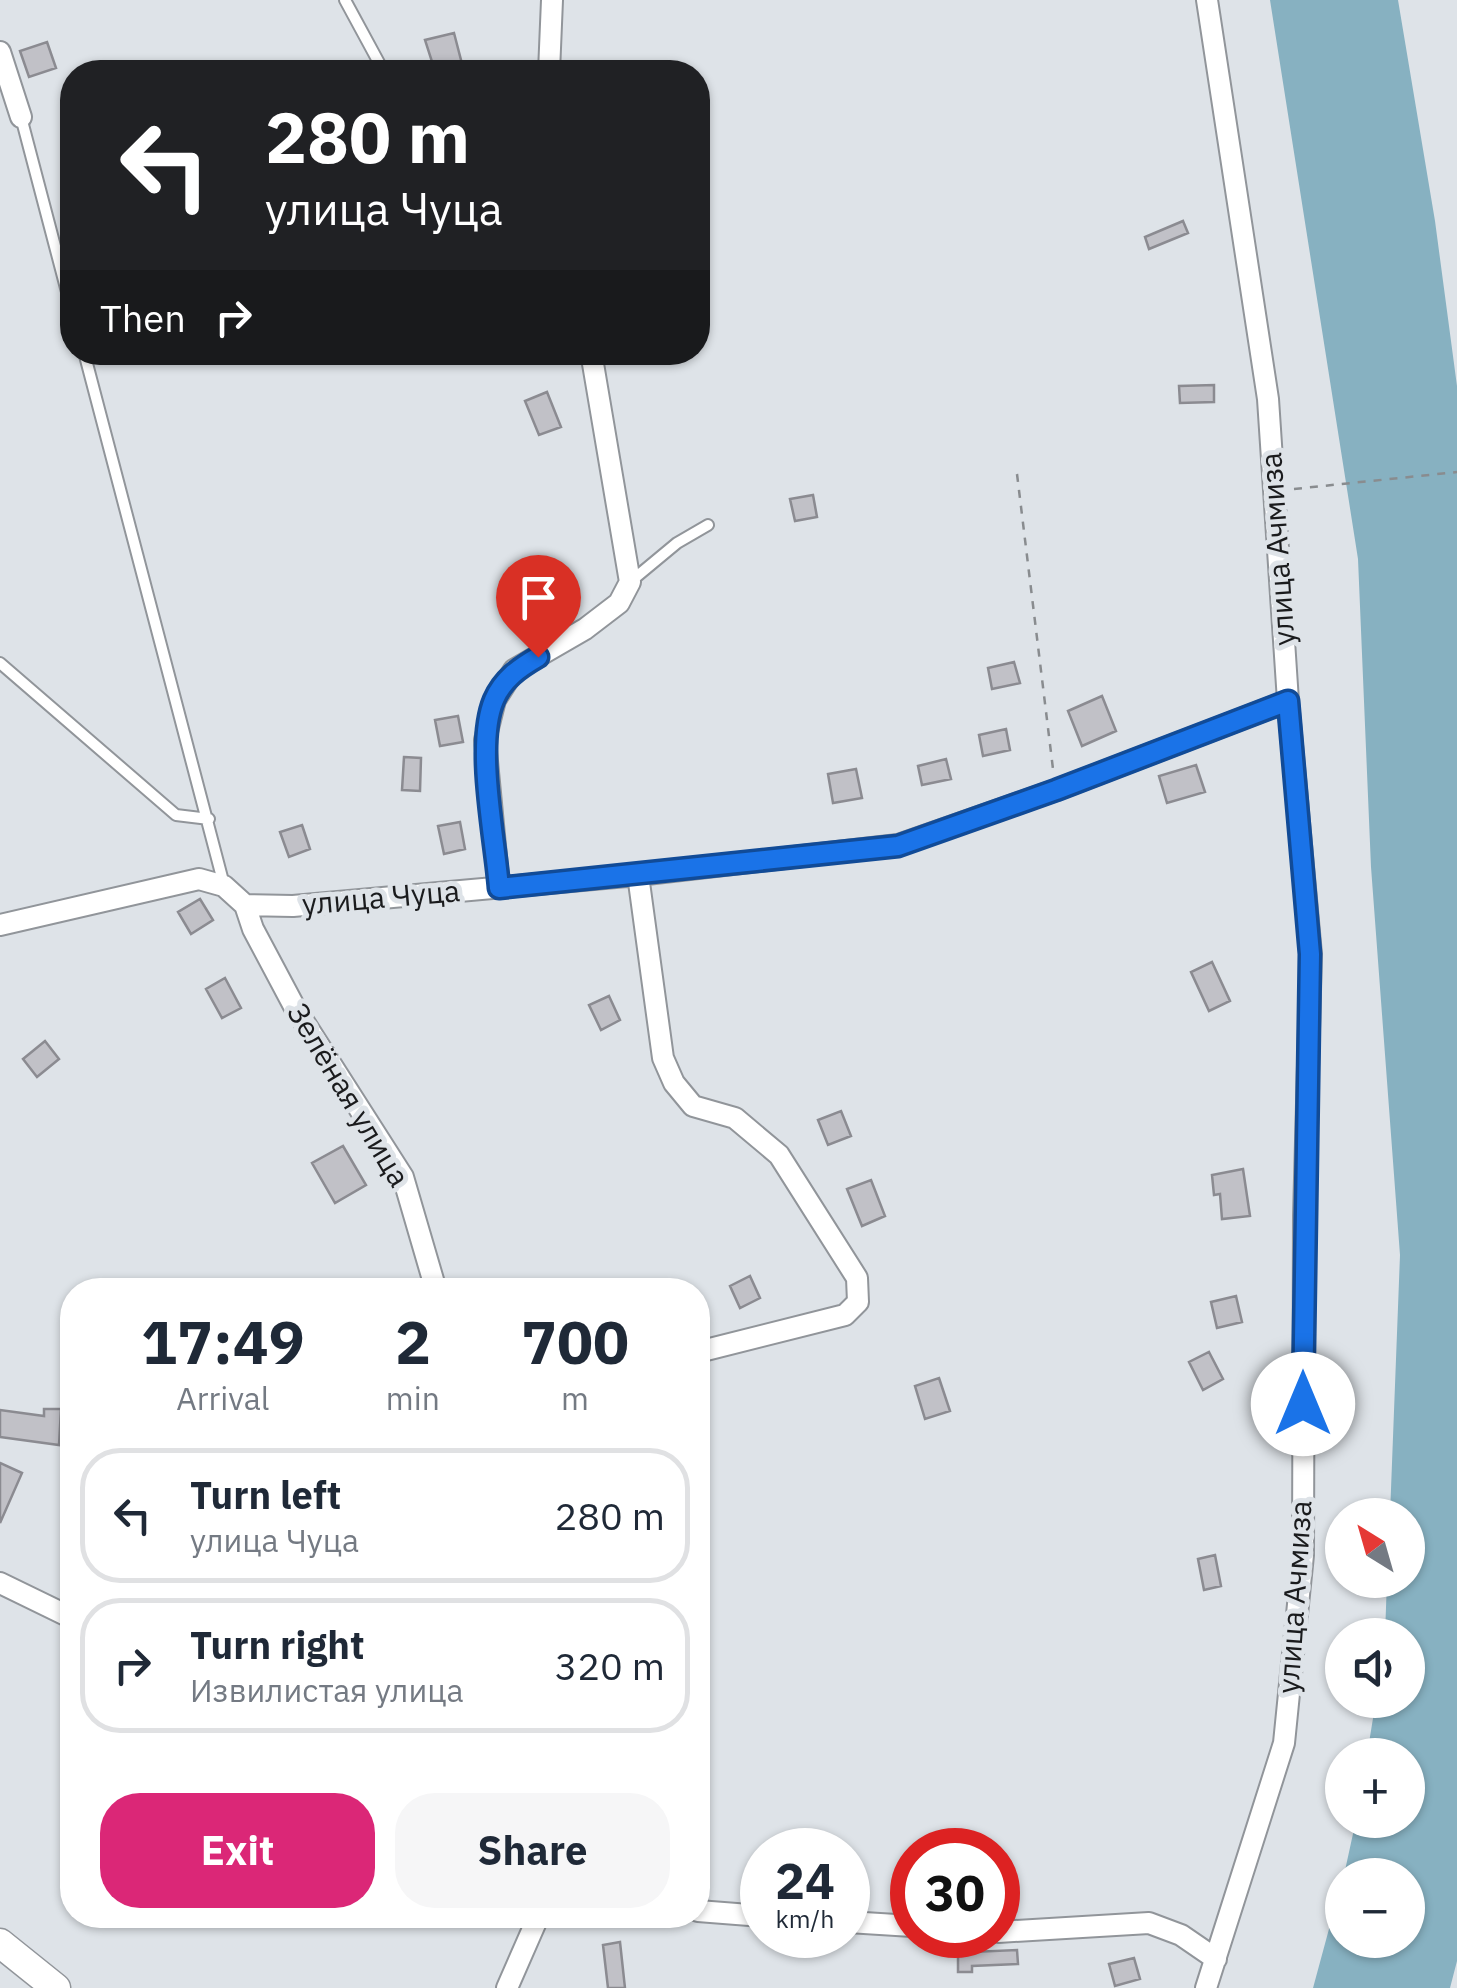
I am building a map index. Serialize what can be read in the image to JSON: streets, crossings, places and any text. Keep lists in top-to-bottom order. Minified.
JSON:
{"streets":{"street":["улица Ачмиза","улица Чуца","Зелёная улица"]},"crossings":[["улица Ачмиза","улица Чуца"],["улица Чуца","Зелёная улица"]],"north":"top left","page":{"turn":["280 m","улица Чуца"],"then":"Then","eta":["17:49","Arrival","2","min","700","m"],"list":[{"name":"Turn left","note":"улица Чуца","value":"280 m"},{"name":"Turn right","note":"Извилистая улица","value":"320 m"}],"map_buttons":["+","−"],"buttons":["Exit","Share"],"speed":"24 km/h","limit":"30"}}
